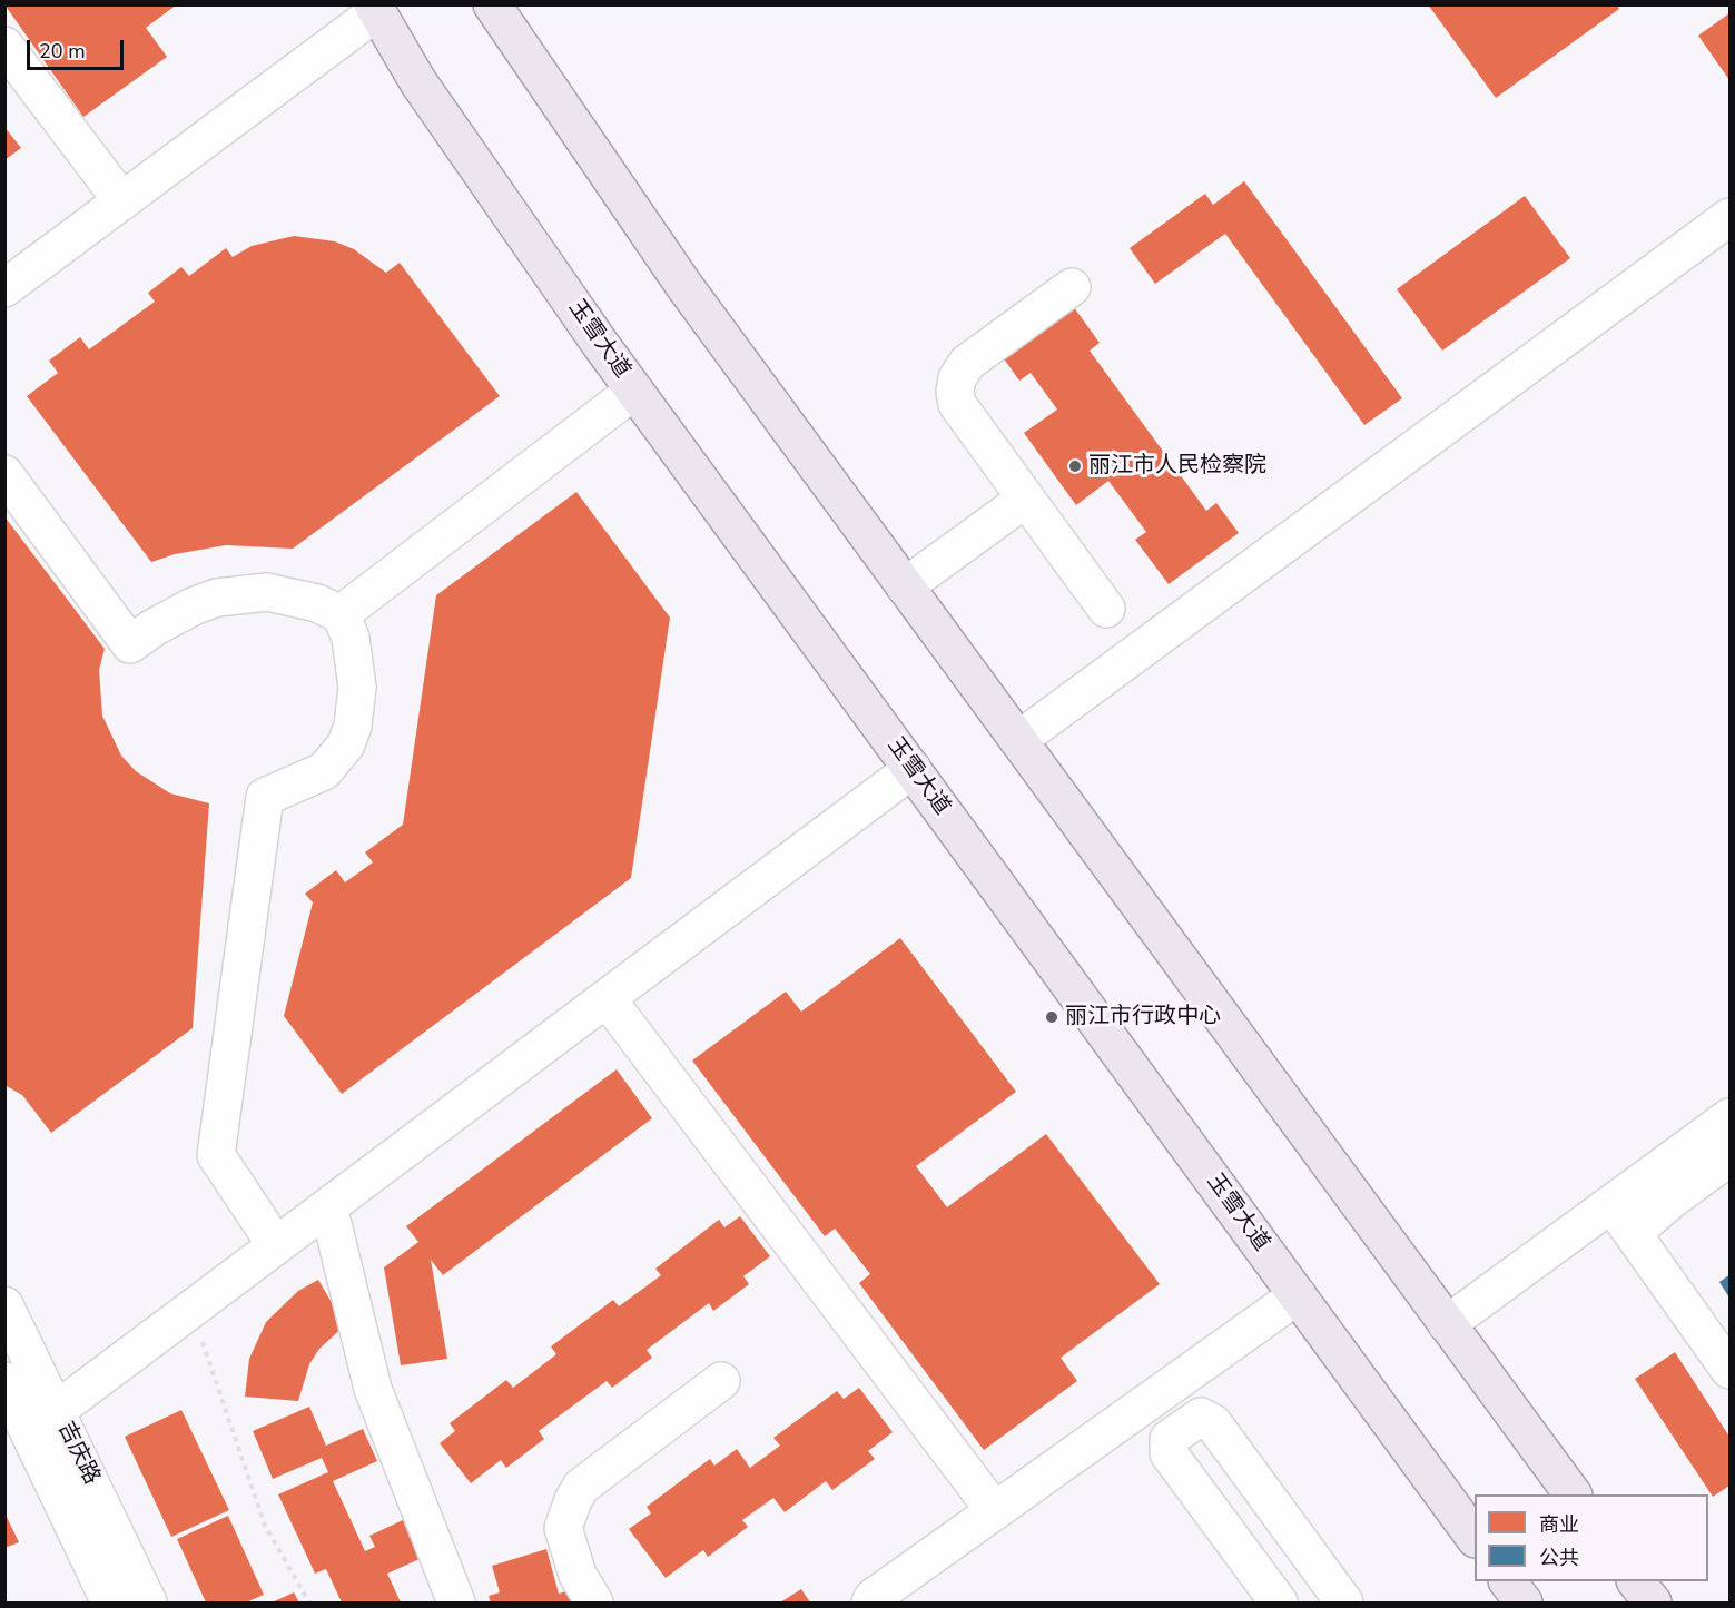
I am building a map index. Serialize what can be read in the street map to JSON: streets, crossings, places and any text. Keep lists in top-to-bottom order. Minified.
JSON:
{"streets":{"main road":["玉雪大道"],"street":["吉庆路"]},"places":["丽江市人民检察院","丽江市行政中心"],"legend":["商业","公共"],"scale_bar":"20 m"}
